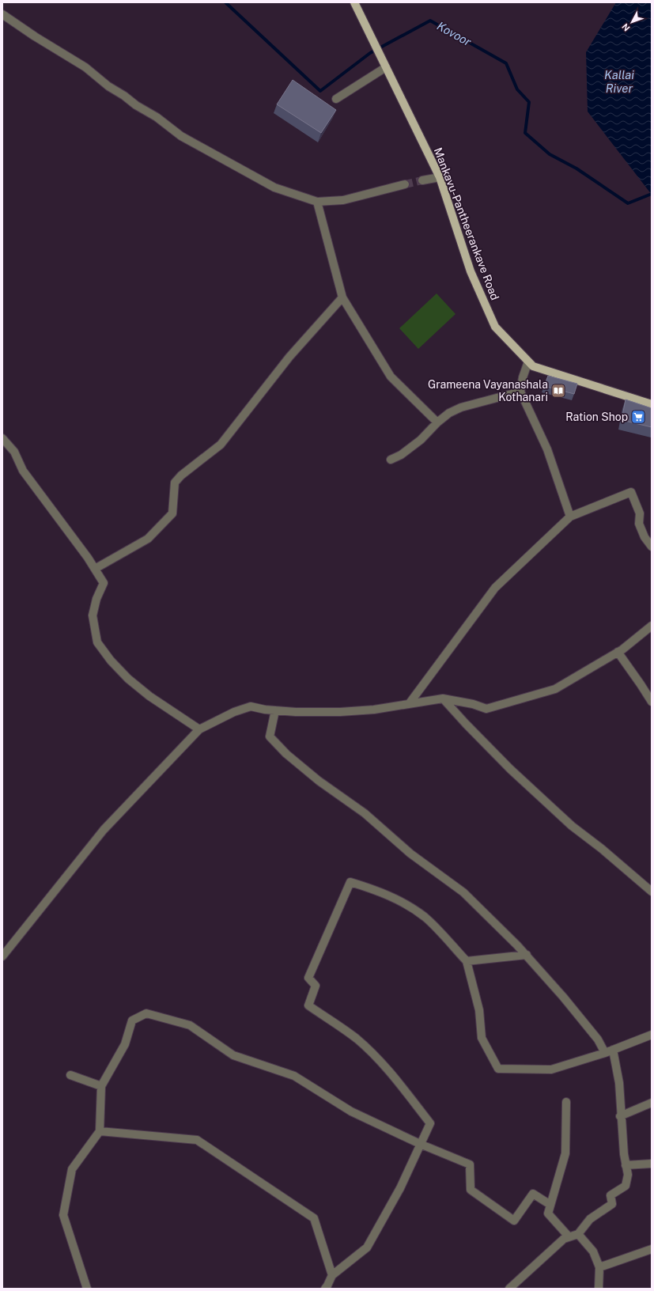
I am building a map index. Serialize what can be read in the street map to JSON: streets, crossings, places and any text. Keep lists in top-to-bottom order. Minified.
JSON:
{"streets":{"main road":["Mankavu-Pantheerankave Road"]},"water":["Kovoor","Kallai River"],"places":{"library":["Grameena Vayanashala Kothanari"],"supermarket":["Ration Shop"]},"north":"bottom left"}
